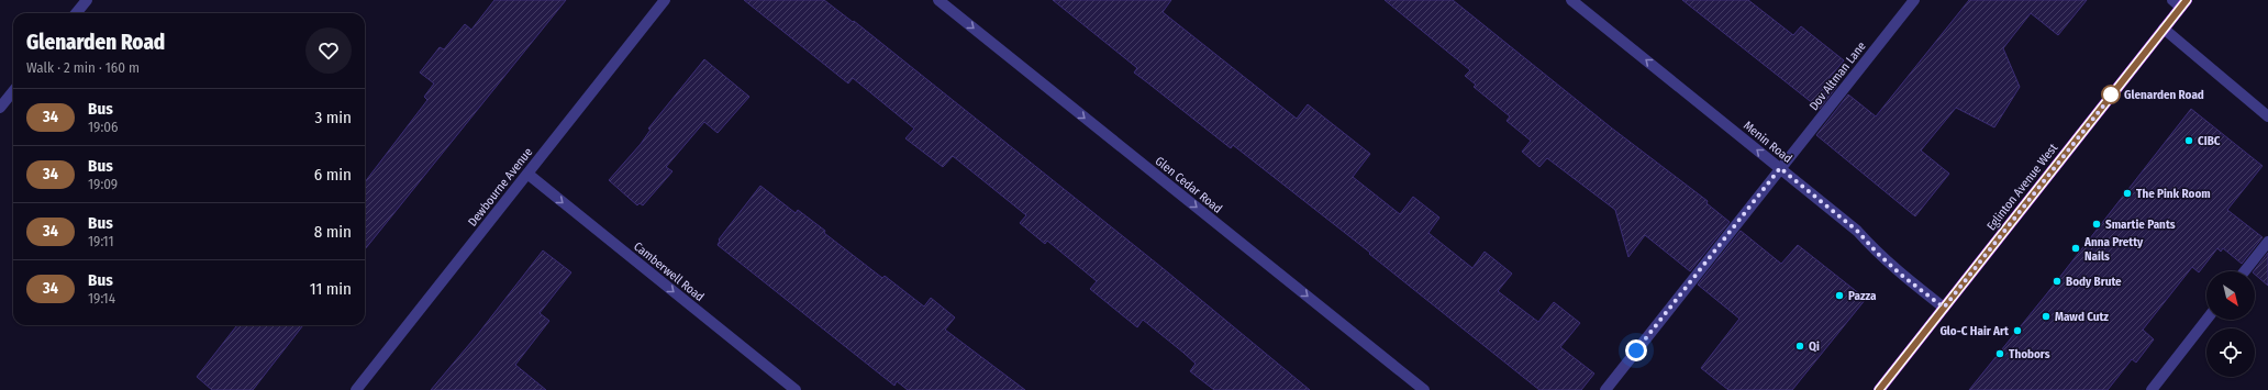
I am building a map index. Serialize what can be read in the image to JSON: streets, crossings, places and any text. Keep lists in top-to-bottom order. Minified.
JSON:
{"streets":{"main road":["Eglinton Avenue West"],"street":["Dov Altman Lane","Menin Road","Glen Cedar Road","Dewbourne Avenue","Camberwell Road"]},"crossings":[["Dov Altman Lane","Menin Road"],["Menin Road","Eglinton Avenue West"],["Dewbourne Avenue","Camberwell Road"]],"one_way":["Menin Road","Glen Cedar Road","Camberwell Road"],"places":["Glenarden Road","CIBC","The Pink Room","Smartie Pants","Anna Pretty Nails","Body Brute","Pazza","Mawd Cutz","Glo-C Hair Art","Qi","Thobors"],"lines":["bus line 34"],"north":"bottom right","page":{"heading":["Glenarden Road","Walk · 2 min · 160 m"],"list":[{"mark":"34","name":"Bus","note":"19:06","value":"3 min"},{"mark":"34","name":"Bus","note":"19:09","value":"6 min"},{"mark":"34","name":"Bus","note":"19:11","value":"8 min"},{"mark":"34","name":"Bus","note":"19:14","value":"11 min"}]}}
